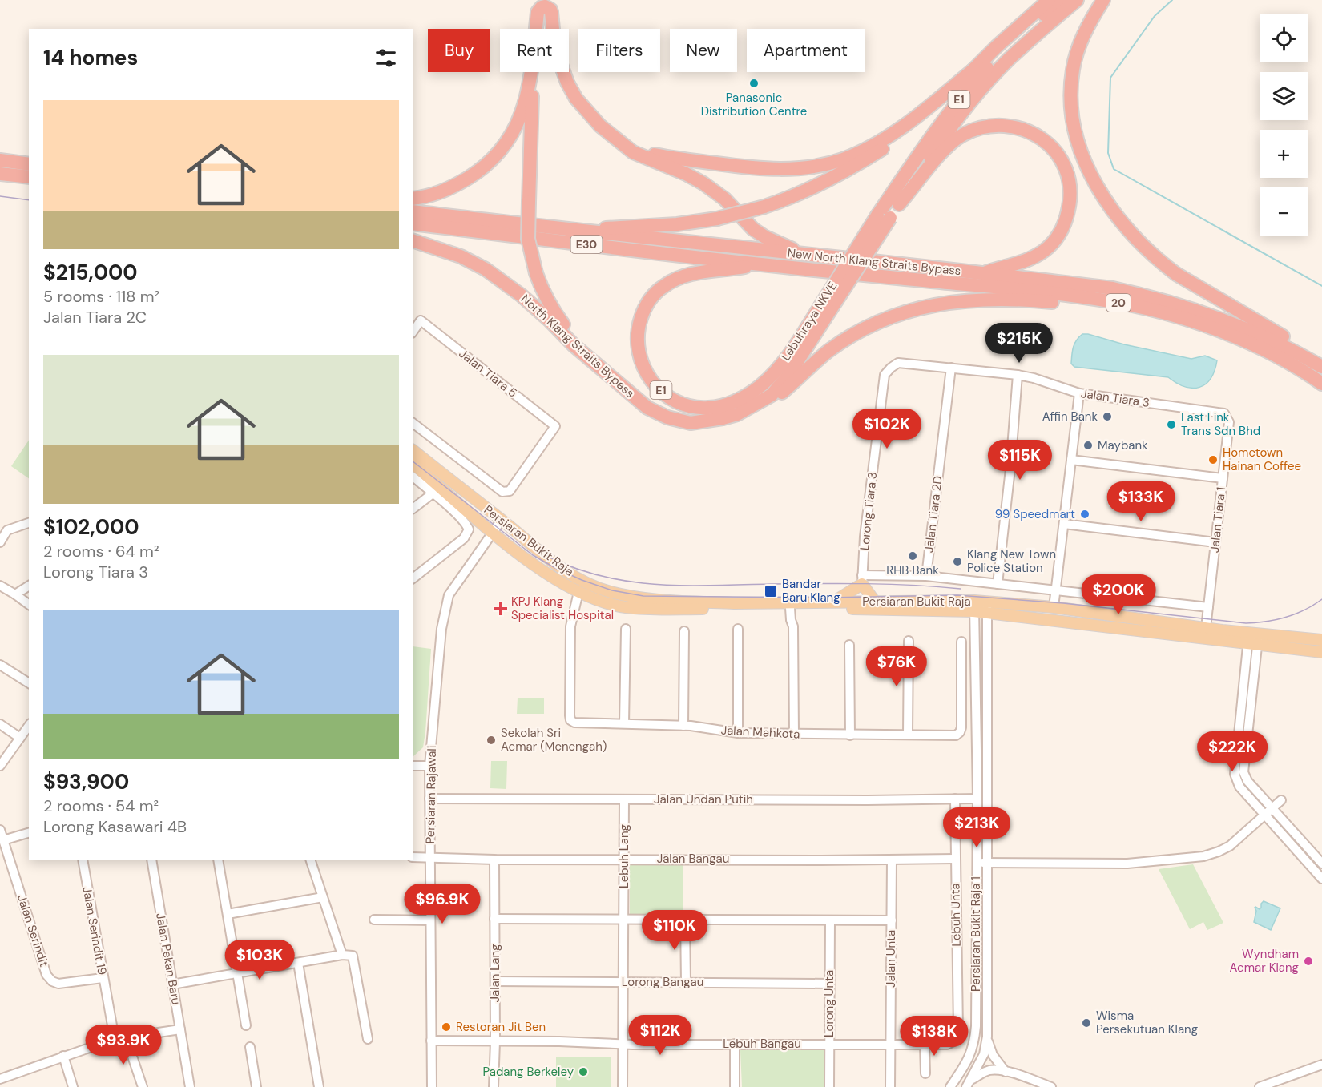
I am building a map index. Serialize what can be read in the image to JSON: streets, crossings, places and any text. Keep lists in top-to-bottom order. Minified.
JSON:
{"streets":{"highway":["E1","E30","New North Klang Straits Bypass","20","Lebuhraya NKVE","North Klang Straits Bypass"],"main road":["Persiaran Bukit Raja"],"street":["Jalan Tiara 5","Jalan Tiara 3","Lorong Tiara 3","Jalan Tiara 2D","Jalan Tiara 1","Jalan Mahkota","Persiaran Rajawali","Jalan Undan Putih","Lebuh Lang","Jalan Bangau","Lebuh Unta","Jalan Serindit","Jalan Serindit 19","Persiaran Bukit Raja 1","Jalan Pekan Baru","Jalan Unta","Jalan Lang","Lorong Bangau","Lorong Unta","Lebuh Bangau"]},"crossings":[["E1","North Klang Straits Bypass"],["E30","20"],["E30","Lebuhraya NKVE"],["Lebuhraya NKVE","North Klang Straits Bypass"],["Jalan Tiara 3","Lorong Tiara 3"],["Jalan Tiara 3","Jalan Tiara 2D"],["Jalan Tiara 3","Jalan Tiara 1"],["Lorong Tiara 3","Jalan Tiara 2D"],["Jalan Tiara 1","Persiaran Bukit Raja"],["Persiaran Bukit Raja","Jalan Mahkota"],["Persiaran Bukit Raja","Persiaran Rajawali"],["Persiaran Bukit Raja","Persiaran Bukit Raja 1"],["Persiaran Rajawali","Jalan Undan Putih"],["Persiaran Rajawali","Jalan Bangau"],["Persiaran Rajawali","Lebuh Bangau"],["Jalan Undan Putih","Lebuh Lang"],["Jalan Undan Putih","Lebuh Unta"],["Jalan Undan Putih","Persiaran Bukit Raja 1"],["Lebuh Lang","Jalan Bangau"],["Lebuh Lang","Lorong Bangau"],["Lebuh Lang","Lebuh Bangau"],["Jalan Bangau","Lebuh Unta"],["Jalan Bangau","Jalan Unta"],["Jalan Bangau","Jalan Lang"],["Lebuh Unta","Lebuh Bangau"],["Jalan Serindit","Jalan Serindit 19"],["Jalan Unta","Lebuh Bangau"],["Jalan Lang","Lorong Bangau"],["Jalan Lang","Lebuh Bangau"],["Lorong Bangau","Lorong Unta"],["Lorong Unta","Lebuh Bangau"]],"places":{"other":["Panasonic Distribution Centre","Affin Bank","Fast Link Trans Sdn Bhd","Maybank","Hometown Hainan Coffee","99 Speedmart","RHB Bank","Klang New Town Police Station","Sekolah Sri Acmar (Menengah)","Wyndham Acmar Klang","Wisma Persekutuan Klang","Restoran Jit Ben","Padang Berkeley"],"transit":["Bandar Baru Klang"],"health":["KPJ Klang Specialist Hospital"]},"page":{"map_buttons":["+","−"],"chip":["Buy","Rent","Filters","New","Apartment"],"heading":"14 homes","list":[{"name":"$215,000","note":"5 rooms · 118 m² · Jalan Tiara 2C"},{"name":"$102,000","note":"2 rooms · 64 m² · Lorong Tiara 3"},{"name":"$93,900","note":"2 rooms · 54 m² · Lorong Kasawari 4B"}],"price":["$215K","$102K","$115K","$133K","$200K","$76K","$222K","$213K","$96.9K","$110K","$103K","$112K","$138K","$93.9K"]}}
